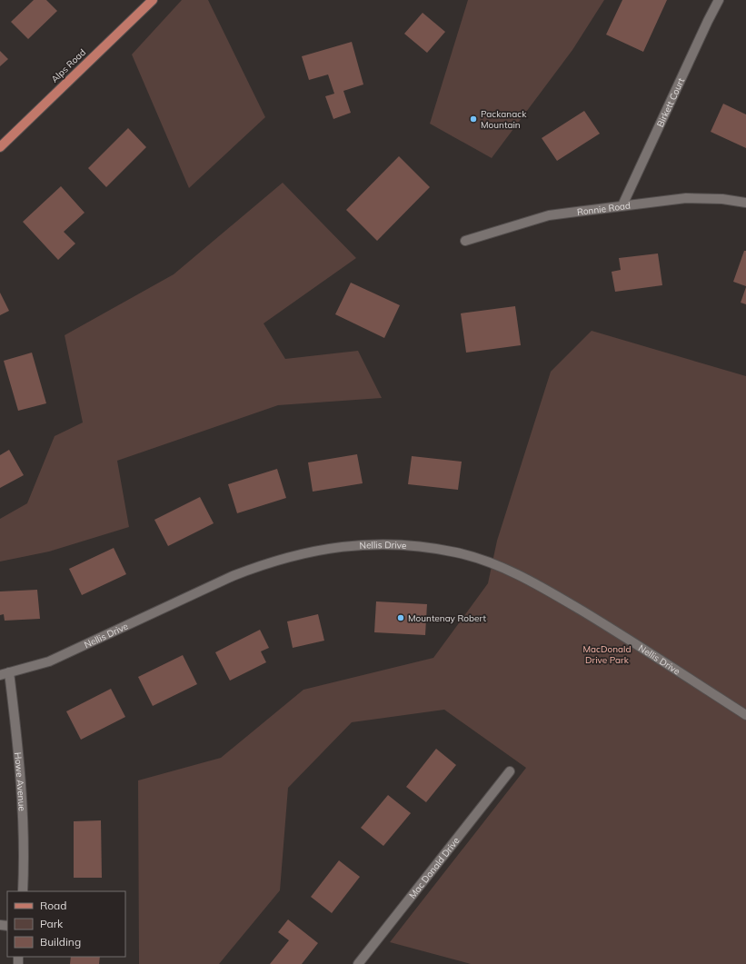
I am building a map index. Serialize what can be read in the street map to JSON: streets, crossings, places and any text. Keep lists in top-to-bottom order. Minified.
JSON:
{"streets":{"main road":["Alps Road"],"street":["Birkett Court","Ronnie Road","Nellis Drive","Howe Avenue","Mac Donald Drive"]},"crossings":[["Birkett Court","Ronnie Road"],["Nellis Drive","Howe Avenue"]],"parks":["MacDonald Drive Park"],"places":["Packanack Mountain","Mountenay Robert"],"legend":["Road","Park","Building"]}
